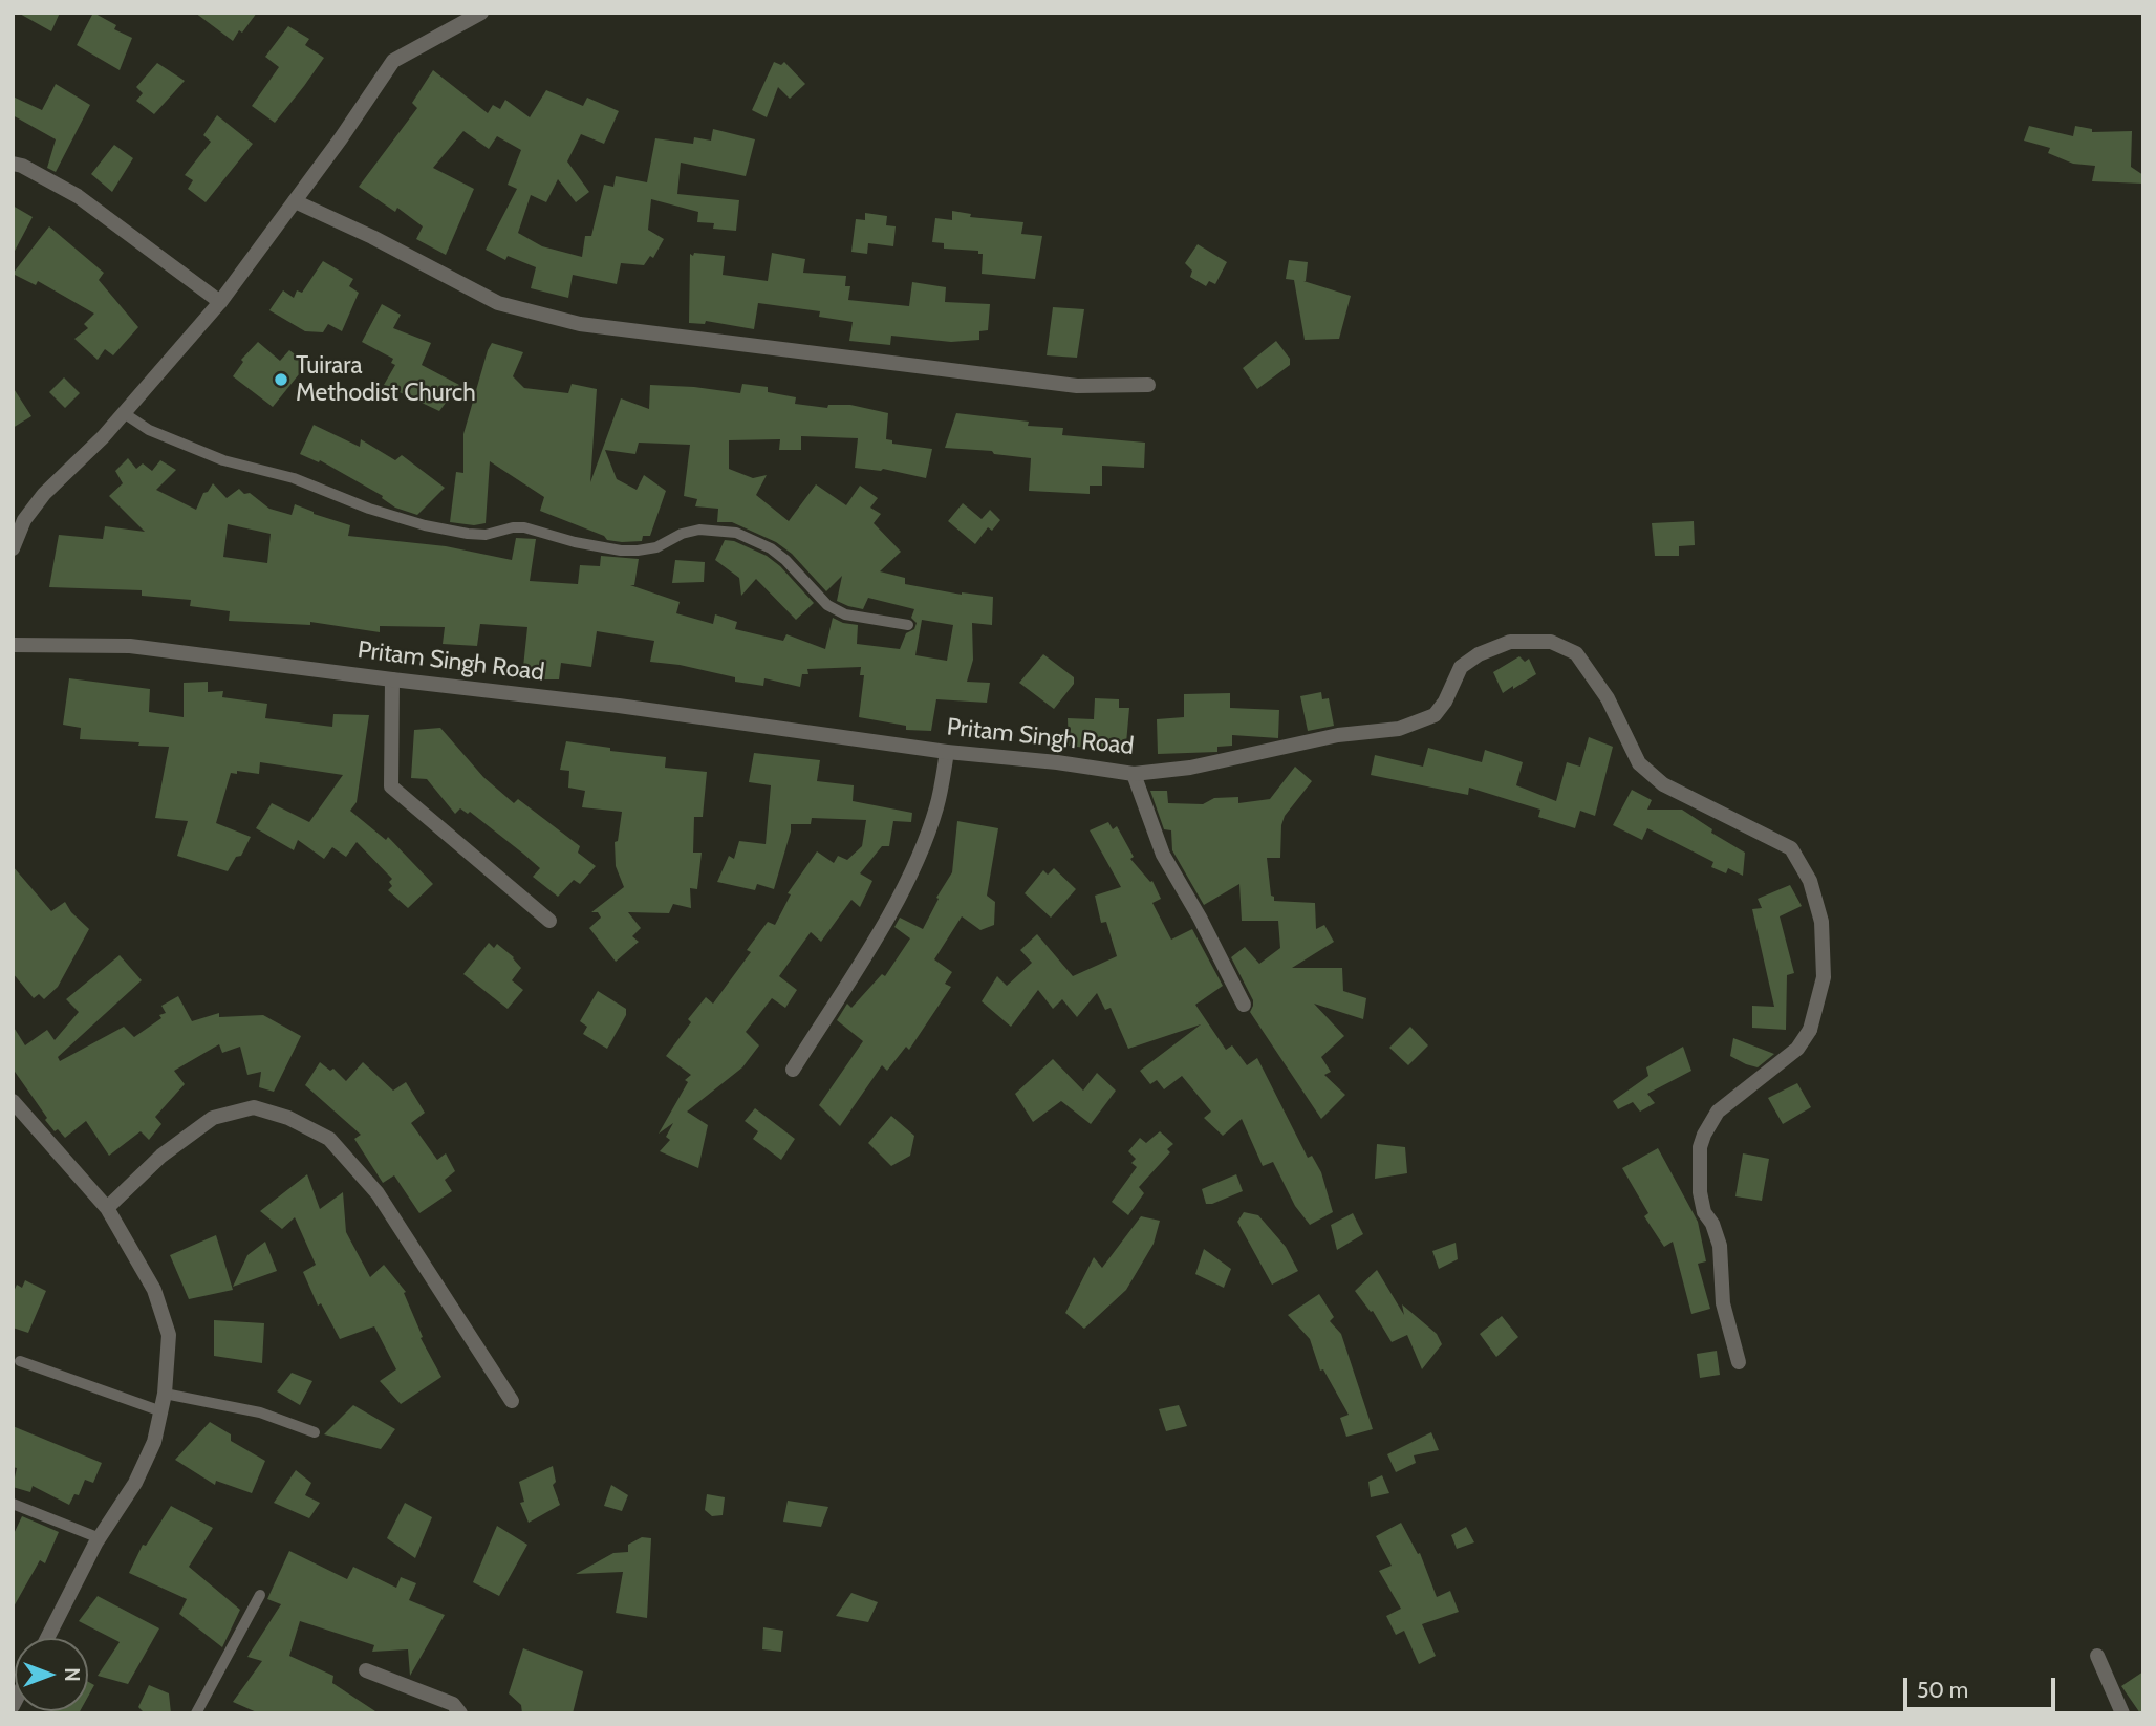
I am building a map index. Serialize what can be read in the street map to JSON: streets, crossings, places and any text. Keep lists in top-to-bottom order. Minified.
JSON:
{"streets":{"street":["Pritam Singh Road"]},"places":["Tuirara Methodist Church"],"scale_bar":"50 m","north":"right"}
